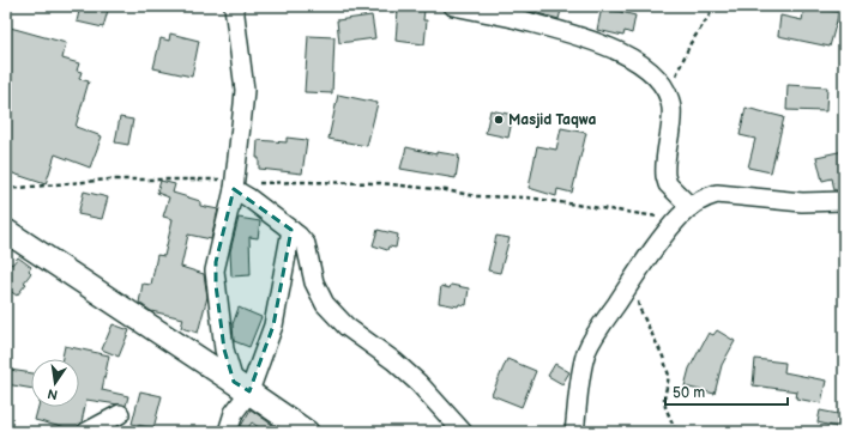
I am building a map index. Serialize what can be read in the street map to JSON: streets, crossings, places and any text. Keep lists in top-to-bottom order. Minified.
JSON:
{"places":["Masjid Taqwa"],"scale_bar":"50 m","north":"bottom"}
